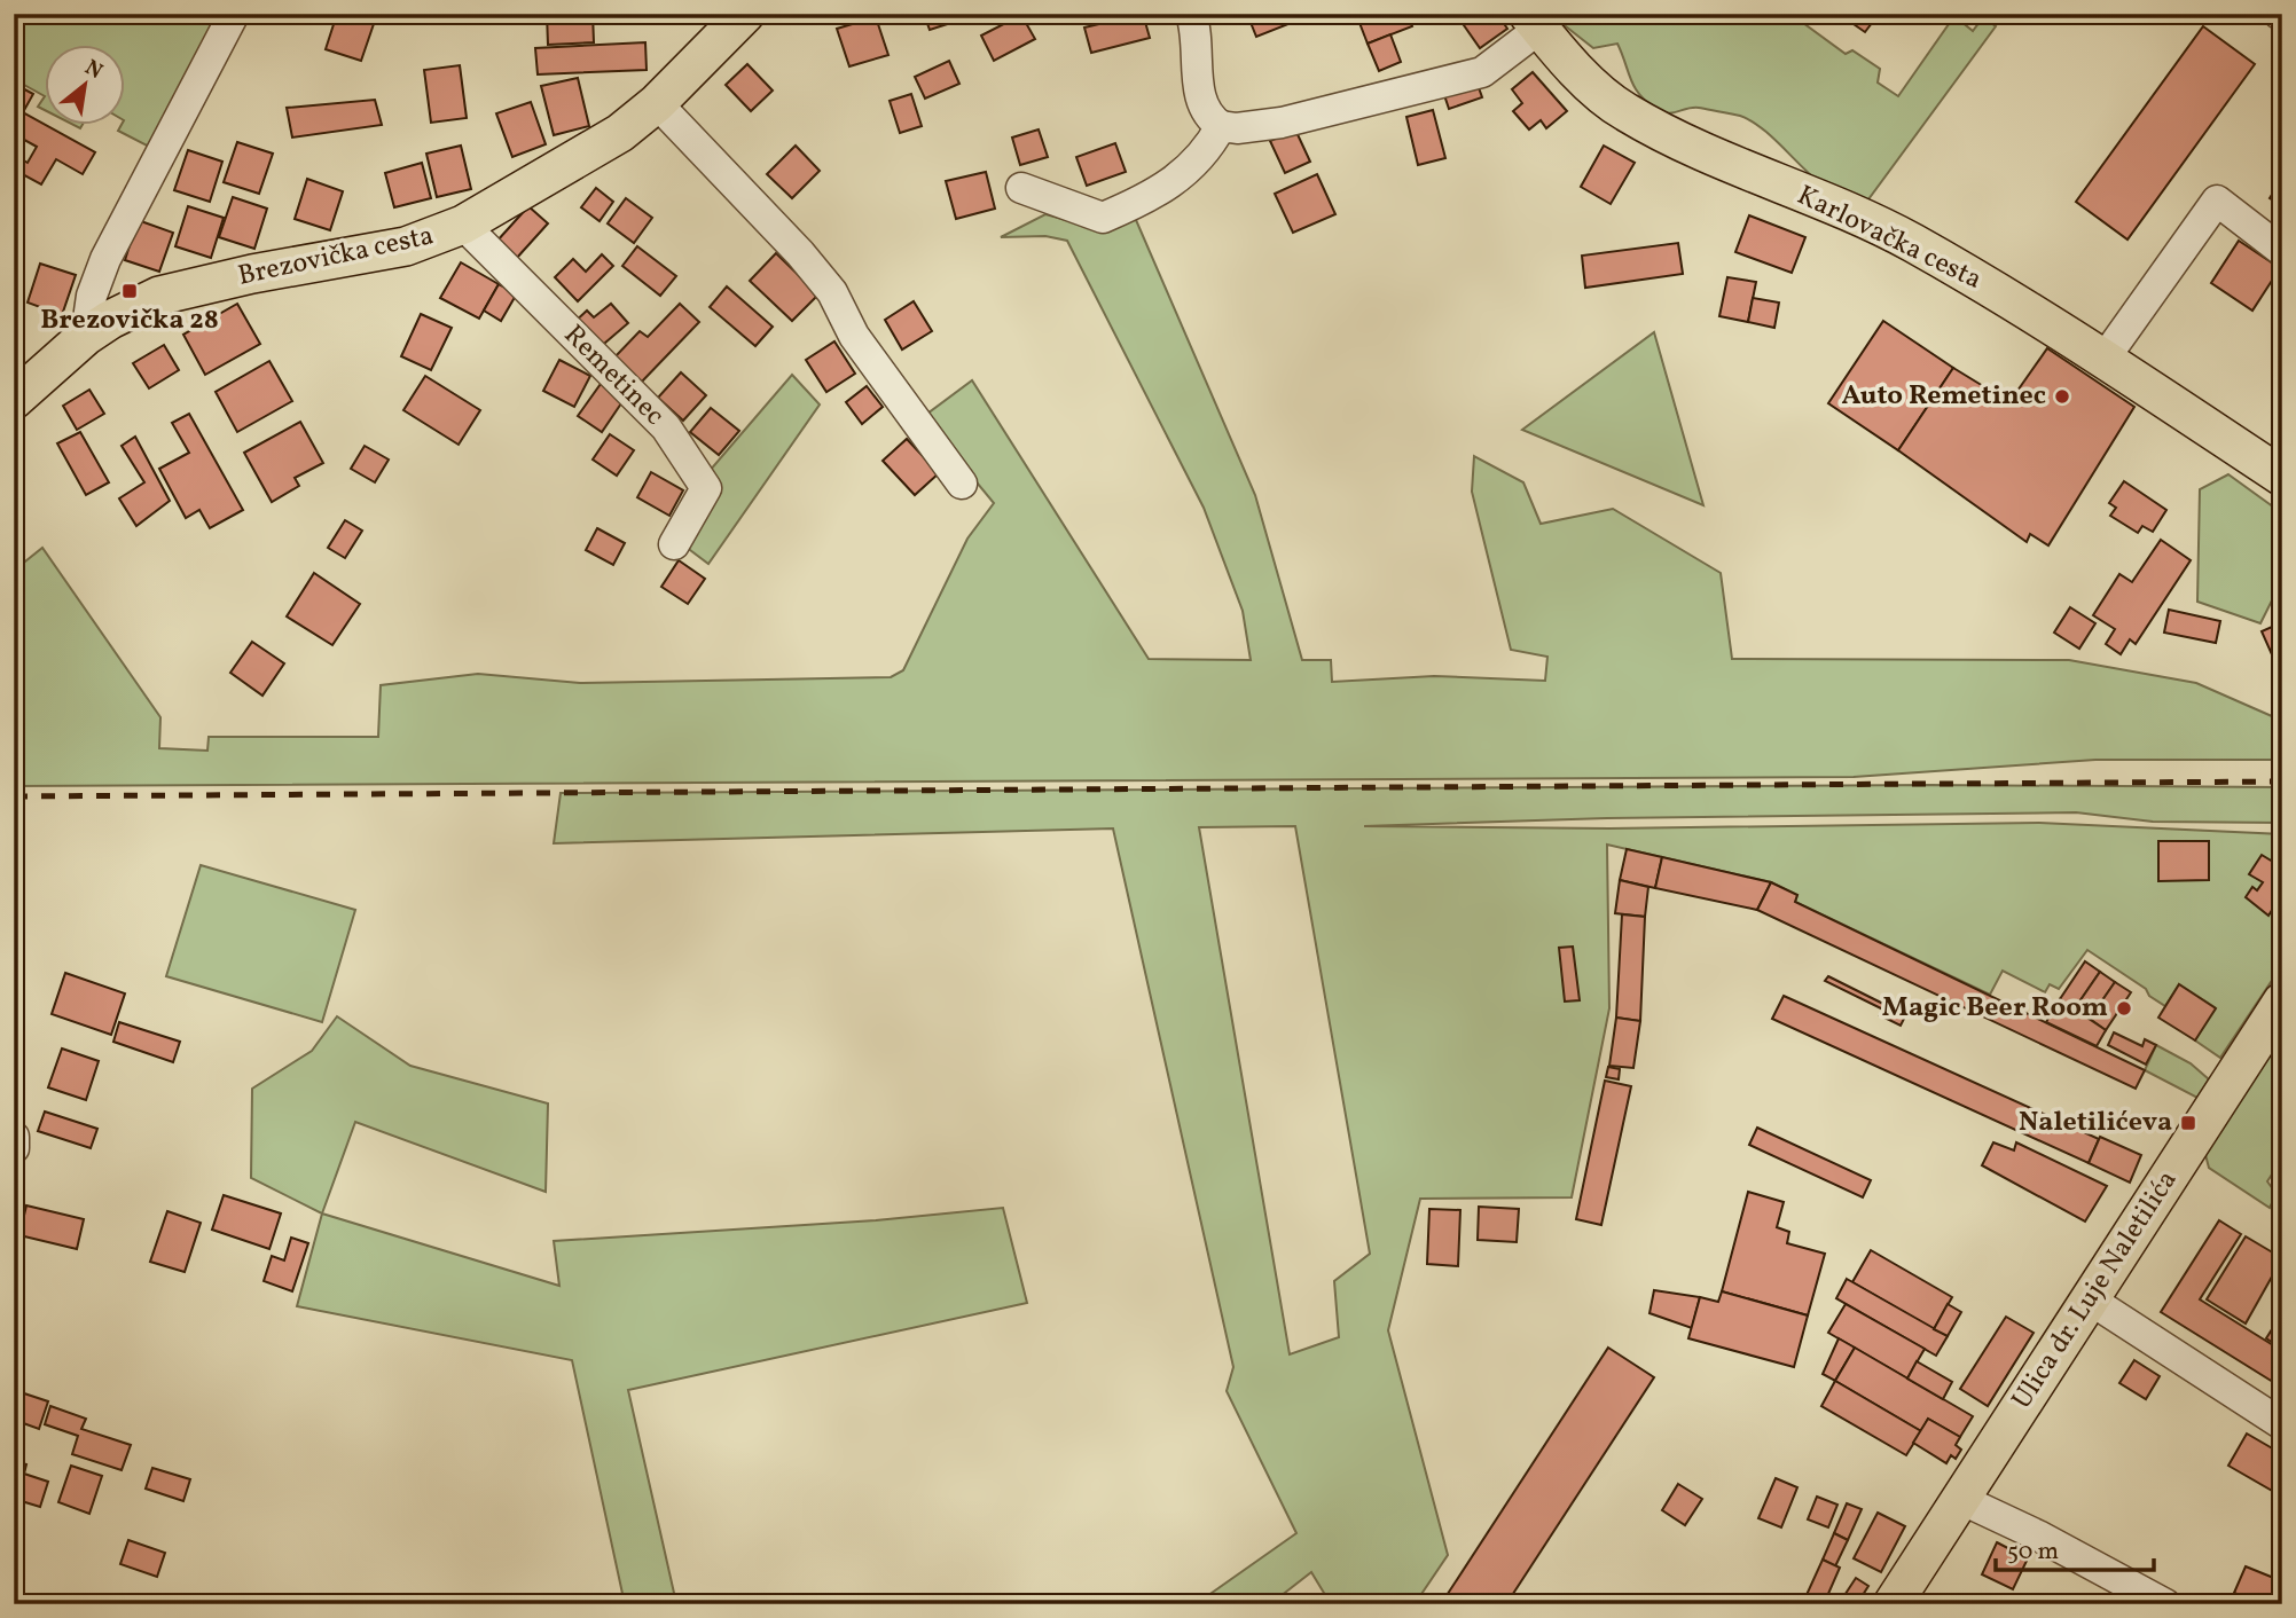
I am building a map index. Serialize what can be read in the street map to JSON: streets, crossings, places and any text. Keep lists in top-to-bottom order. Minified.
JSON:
{"streets":{"main road":["Karlovačka cesta","Brezovička cesta","Ulica dr. Luje Naletilića"],"street":["Remetinec"]},"crossings":[["Brezovička cesta","Remetinec"]],"places":{"transit":["Brezovička 28","Naletilićeva"],"other":["Auto Remetinec","Magic Beer Room"]},"scale_bar":"50 m","north":"top right"}
